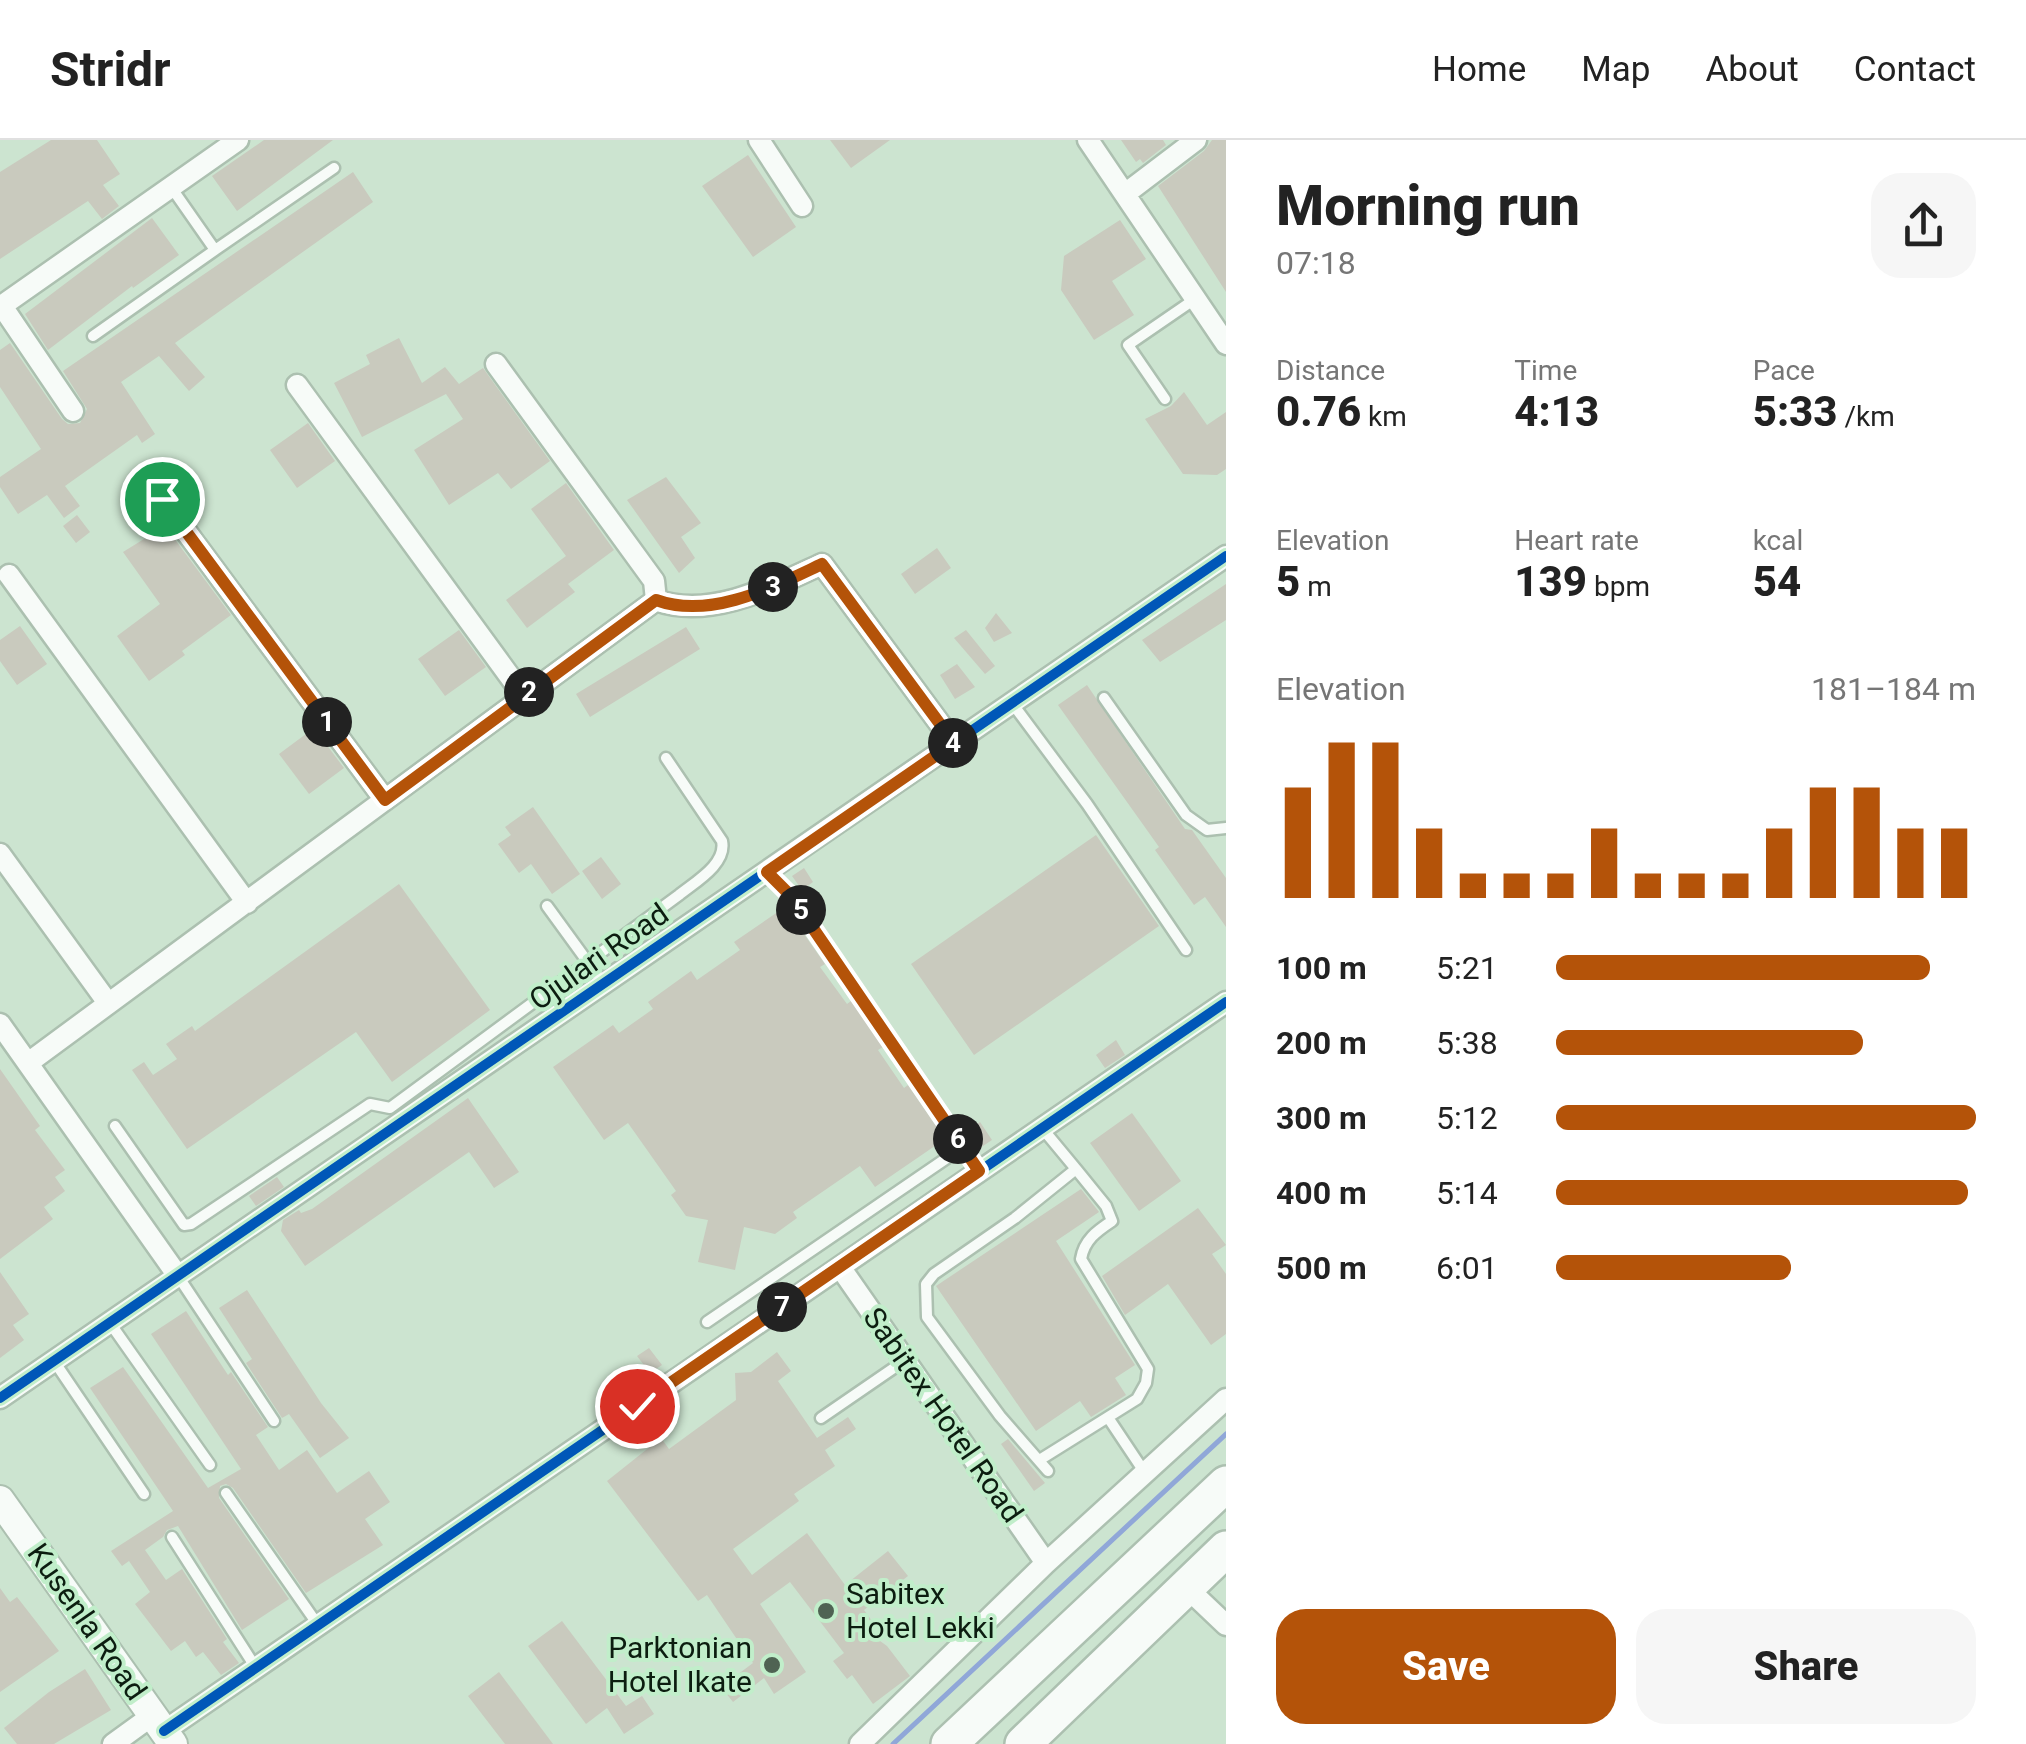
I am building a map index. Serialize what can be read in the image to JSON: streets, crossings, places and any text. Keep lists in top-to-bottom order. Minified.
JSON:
{"streets":{"main road":["Kusenla Road"],"street":["Ojulari Road","Sabitex Hotel Road"]},"places":["Sabitex Hotel Lekki","Parktonian Hotel Ikate"],"page":{"header":"Stridr","nav":["Home","Map","About","Contact"],"heading":["Morning run","07:18"],"stats":[["Distance","0.76 km"],["Time","4:13"],["Pace","5:33 /km"],["Elevation","5 m"],["Heart rate","139 bpm"],["kcal","54"]],"pins":["3","2","1","4","5","6","7"],"chart":["Elevation","181–184 m"],"list":[{"name":"100 m","note":"5:21"},{"name":"200 m","note":"5:38"},{"name":"300 m","note":"5:12"},{"name":"400 m","note":"5:14"},{"name":"500 m","note":"6:01"}],"buttons":["Save","Share"]}}
